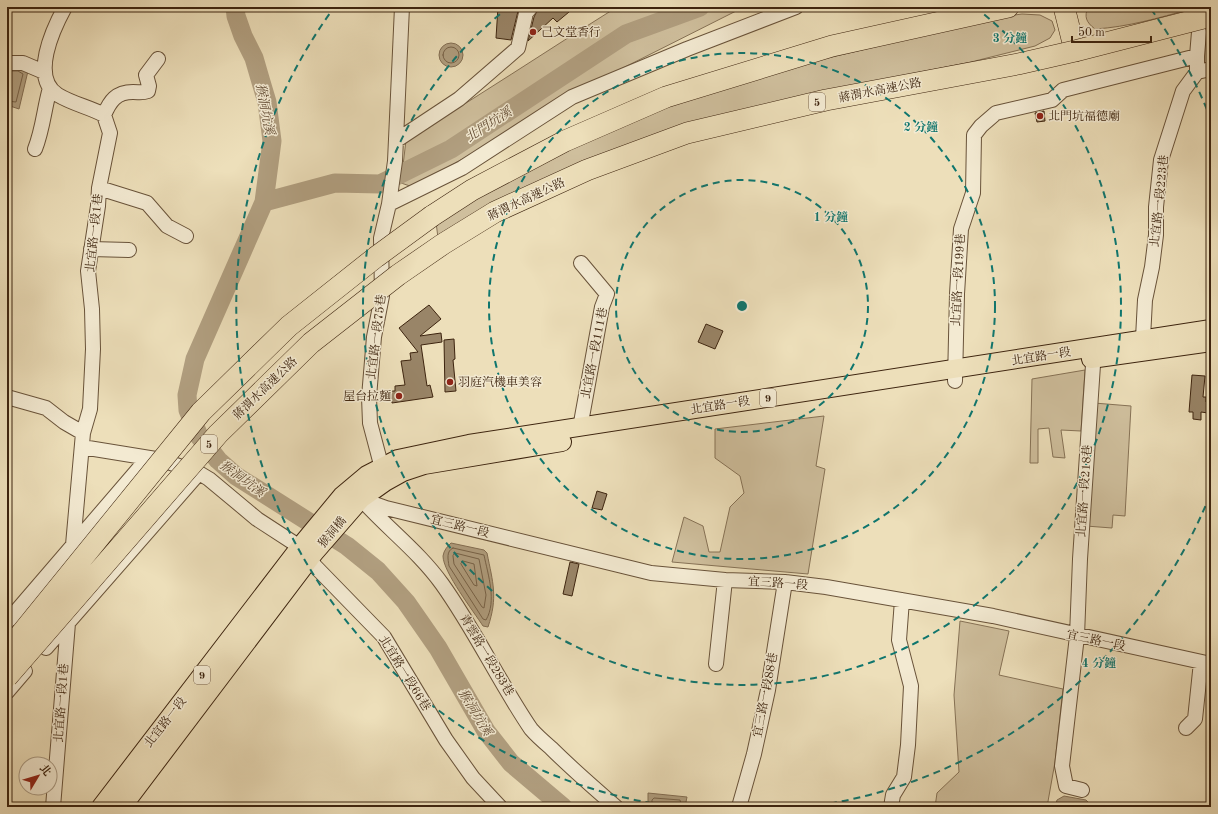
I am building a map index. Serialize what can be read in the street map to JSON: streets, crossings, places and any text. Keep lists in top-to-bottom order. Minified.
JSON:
{"streets":{"highway":["蔣渭水高速公路","5"],"main road":["北宜路一段","9","猴洞橋"],"street":["北宜路一段223巷","北宜路一段1巷","北宜路一段199巷","北宜路一段75巷","北宜路一段111巷","北宜路一段218巷","宜三路一段","青雲路一段283巷","北宜路一段66巷","宜三路一段88巷"]},"crossings":[["蔣渭水高速公路","北宜路一段223巷"],["北宜路一段223巷","北宜路一段199巷"],["北宜路一段223巷","北宜路一段"],["北宜路一段1巷","北宜路一段66巷"],["北宜路一段199巷","北宜路一段"],["北宜路一段75巷","北宜路一段"],["北宜路一段111巷","北宜路一段"],["北宜路一段","北宜路一段218巷"],["北宜路一段","宜三路一段"],["北宜路一段","猴洞橋"],["北宜路一段","青雲路一段283巷"],["北宜路一段","北宜路一段66巷"],["北宜路一段218巷","宜三路一段"],["宜三路一段","猴洞橋"],["宜三路一段","青雲路一段283巷"],["宜三路一段","宜三路一段88巷"],["猴洞橋","青雲路一段283巷"],["猴洞橋","北宜路一段66巷"]],"water":["猴洞坑溪","北門坑溪"],"places":["己文堂香行","北門坑福德廟","羽庭汽機車美容","屋台拉麵"],"scale_bar":"50 m","north":"top right","rings":["3 分鐘","2 分鐘","1 分鐘","4 分鐘"]}
